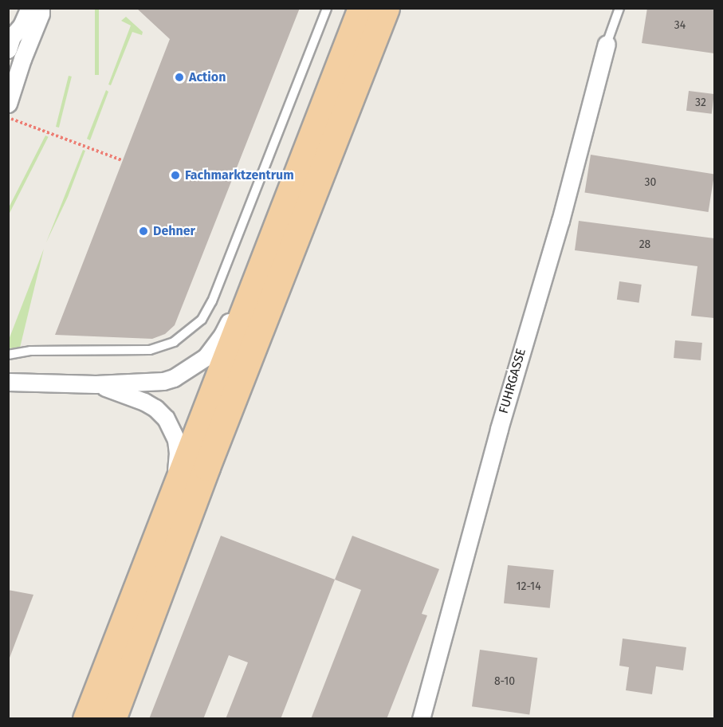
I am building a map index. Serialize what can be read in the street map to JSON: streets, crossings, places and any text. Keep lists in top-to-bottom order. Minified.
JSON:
{"streets":{"street":["FUHRGASSE"]},"places":["Action","Fachmarktzentrum","Dehner"],"house_numbers":["34","32","30","28","12-14","8-10"]}
